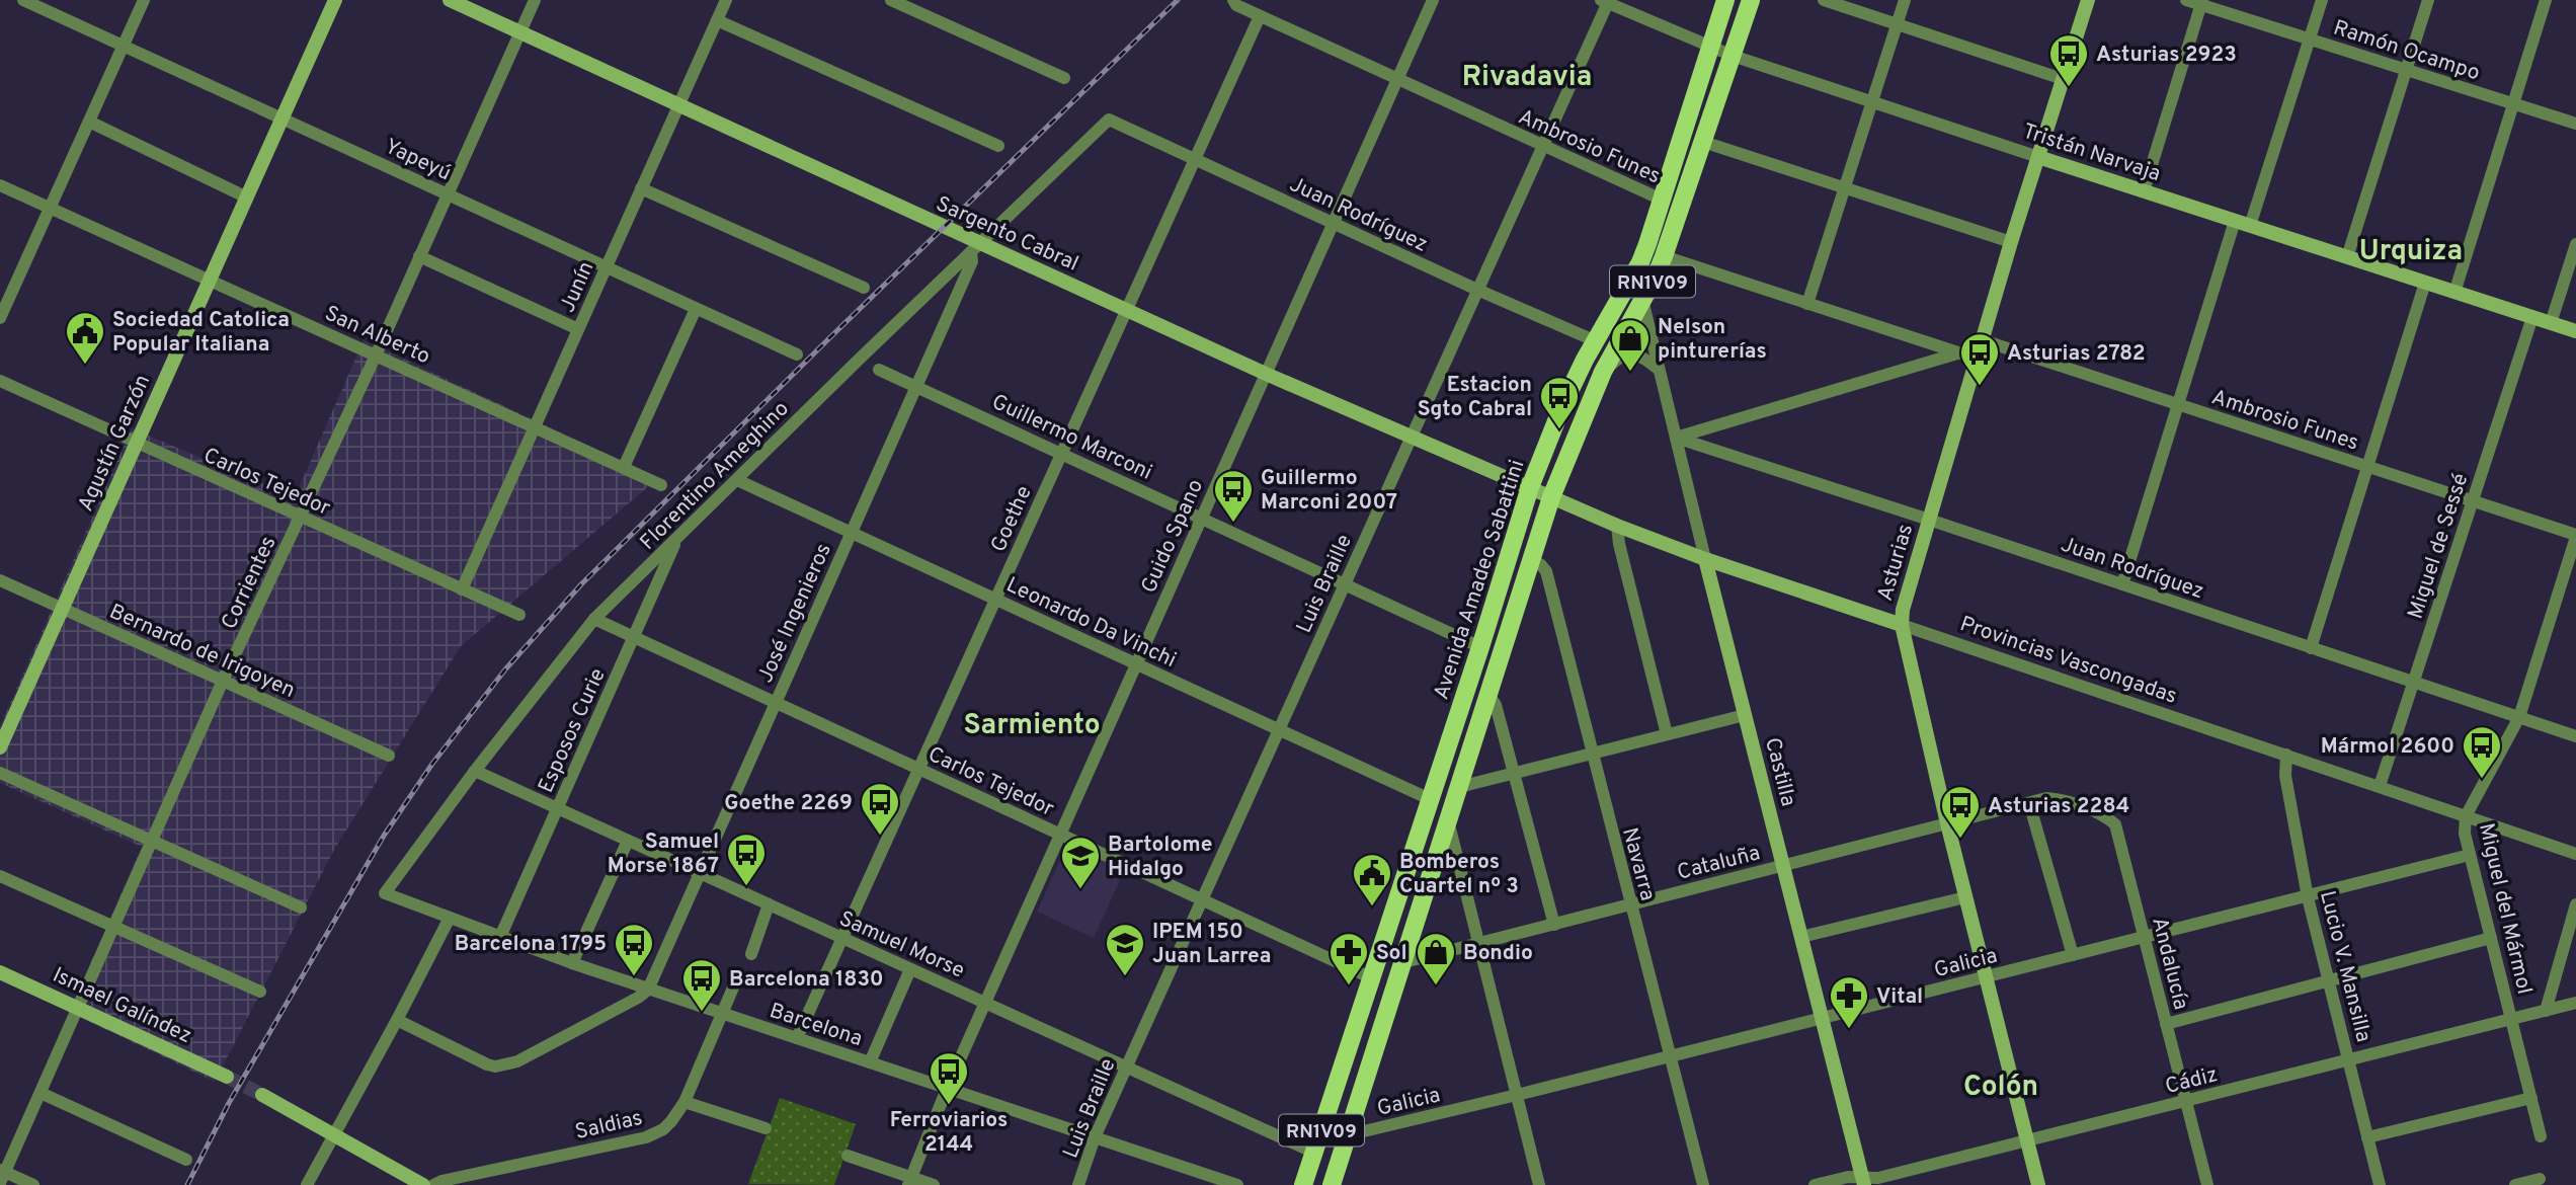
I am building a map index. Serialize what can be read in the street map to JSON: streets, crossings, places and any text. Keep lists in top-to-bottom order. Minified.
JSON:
{"streets":{"main road":["RN1V09","Avenida Amadeo Sabattini"],"street":["Ramón Ocampo","Ambrosio Funes","Tristán Narvaja","Yapeyú","Juan Rodríguez","Sargento Cabral","Junín","San Alberto","Guillermo Marconi","Agustín Garzón","Florentino Ameghino","Carlos Tejedor","Goethe","Guido Spano","Miguel de Sessé","Asturias","Corrientes","Luis Braille","José Ingenieros","Leonardo Da Vinchi","Bernardo de Irigoyen","Provincias Vascongadas","Esposos Curie","Castilla","Cataluña","Navarra","Miguel del Mármol","Samuel Morse","Galicia","Andalucía","Lucio V. Mansilla","Ismael Galíndez","Barcelona","Cádiz","Saldias"]},"crossings":[["Ambrosio Funes","Goethe"],["Ambrosio Funes","Guido Spano"],["Ambrosio Funes","Miguel de Sessé"],["Ambrosio Funes","Asturias"],["Ambrosio Funes","Avenida Amadeo Sabattini"],["Ambrosio Funes","Luis Braille"],["Ambrosio Funes","Miguel del Mármol"],["Tristán Narvaja","Miguel de Sessé"],["Tristán Narvaja","Asturias"],["Tristán Narvaja","Avenida Amadeo Sabattini"],["Tristán Narvaja","Luis Braille"],["Yapeyú","Junín"],["Yapeyú","Agustín Garzón"],["Yapeyú","Corrientes"],["Juan Rodríguez","Florentino Ameghino"],["Juan Rodríguez","Goethe"],["Juan Rodríguez","Guido Spano"],["Juan Rodríguez","Miguel de Sessé"],["Juan Rodríguez","Asturias"],["Juan Rodríguez","Avenida Amadeo Sabattini"],["Juan Rodríguez","Luis Braille"],["Juan Rodríguez","Castilla"],["Juan Rodríguez","Miguel del Mármol"],["Sargento Cabral","Junín"],["Sargento Cabral","Florentino Ameghino"],["Sargento Cabral","Goethe"],["Sargento Cabral","Guido Spano"],["Sargento Cabral","Avenida Amadeo Sabattini"],["Sargento Cabral","Corrientes"],["Sargento Cabral","Luis Braille"],["Sargento Cabral","José Ingenieros"],["Sargento Cabral","Provincias Vascongadas"],["Junín","San Alberto"],["Junín","Carlos Tejedor"],["San Alberto","Agustín Garzón"],["San Alberto","Corrientes"],["Guillermo Marconi","Goethe"],["Guillermo Marconi","Guido Spano"],["Guillermo Marconi","Avenida Amadeo Sabattini"],["Guillermo Marconi","Luis Braille"],["Guillermo Marconi","José Ingenieros"],["Agustín Garzón","Carlos Tejedor"],["Agustín Garzón","Bernardo de Irigoyen"],["Florentino Ameghino","Carlos Tejedor"],["Florentino Ameghino","José Ingenieros"],["Florentino Ameghino","Leonardo Da Vinchi"],["Florentino Ameghino","Esposos Curie"],["Florentino Ameghino","Samuel Morse"],["Florentino Ameghino","Barcelona"],["Carlos Tejedor","Goethe"],["Carlos Tejedor","Guido Spano"],["Carlos Tejedor","Avenida Amadeo Sabattini"],["Carlos Tejedor","Corrientes"],["Carlos Tejedor","Luis Braille"],["Carlos Tejedor","José Ingenieros"],["Carlos Tejedor","Esposos Curie"],["Goethe","Leonardo Da Vinchi"],["Goethe","Samuel Morse"],["Goethe","Barcelona"],["Guido Spano","Leonardo Da Vinchi"],["Guido Spano","Samuel Morse"],["Guido Spano","Barcelona"],["Miguel de Sessé","Provincias Vascongadas"],["Asturias","Provincias Vascongadas"],["Asturias","Cataluña"],["Asturias","Galicia"],["Asturias","Cádiz"],["Avenida Amadeo Sabattini","Leonardo Da Vinchi"],["Avenida Amadeo Sabattini","Provincias Vascongadas"],["Avenida Amadeo Sabattini","Castilla"],["Avenida Amadeo Sabattini","Cataluña"],["Avenida Amadeo Sabattini","Navarra"],["Avenida Amadeo Sabattini","Samuel Morse"],["Avenida Amadeo Sabattini","Galicia"],["Corrientes","Bernardo de Irigoyen"],["Corrientes","Ismael Galíndez"],["Luis Braille","Leonardo Da Vinchi"],["Luis Braille","Samuel Morse"],["Luis Braille","Barcelona"],["José Ingenieros","Leonardo Da Vinchi"],["José Ingenieros","Samuel Morse"],["José Ingenieros","Barcelona"],["Provincias Vascongadas","Castilla"],["Provincias Vascongadas","Miguel del Mármol"],["Provincias Vascongadas","Lucio V. Mansilla"],["Esposos Curie","Samuel Morse"],["Esposos Curie","Barcelona"],["Castilla","Cataluña"],["Castilla","Galicia"],["Castilla","Cádiz"],["Cataluña","Navarra"],["Cataluña","Andalucía"],["Navarra","Galicia"],["Miguel del Mármol","Galicia"],["Miguel del Mármol","Cádiz"],["Galicia","Andalucía"],["Galicia","Lucio V. Mansilla"],["Andalucía","Cádiz"],["Lucio V. Mansilla","Cádiz"],["Barcelona","Saldias"]],"districts":["Rivadavia","Urquiza","Sarmiento","Colón"],"places":{"bus stop":["Asturias 2923","Asturias 2782","Estacion Sgto Cabral","Guillermo Marconi 2007","Mármol 2600","Goethe 2269","Asturias 2284","Samuel Morse 1867","Barcelona 1795","Barcelona 1830","Ferroviarios 2144"],"public building":["Sociedad Catolica Popular Italiana","Bomberos Cuartel nº 3"],"shop":["Nelson pinturerías","Bondio"],"school or university":["Bartolome Hidalgo","IPEM 150 Juan Larrea"],"pharmacy":["Sol","Vital"]}}
